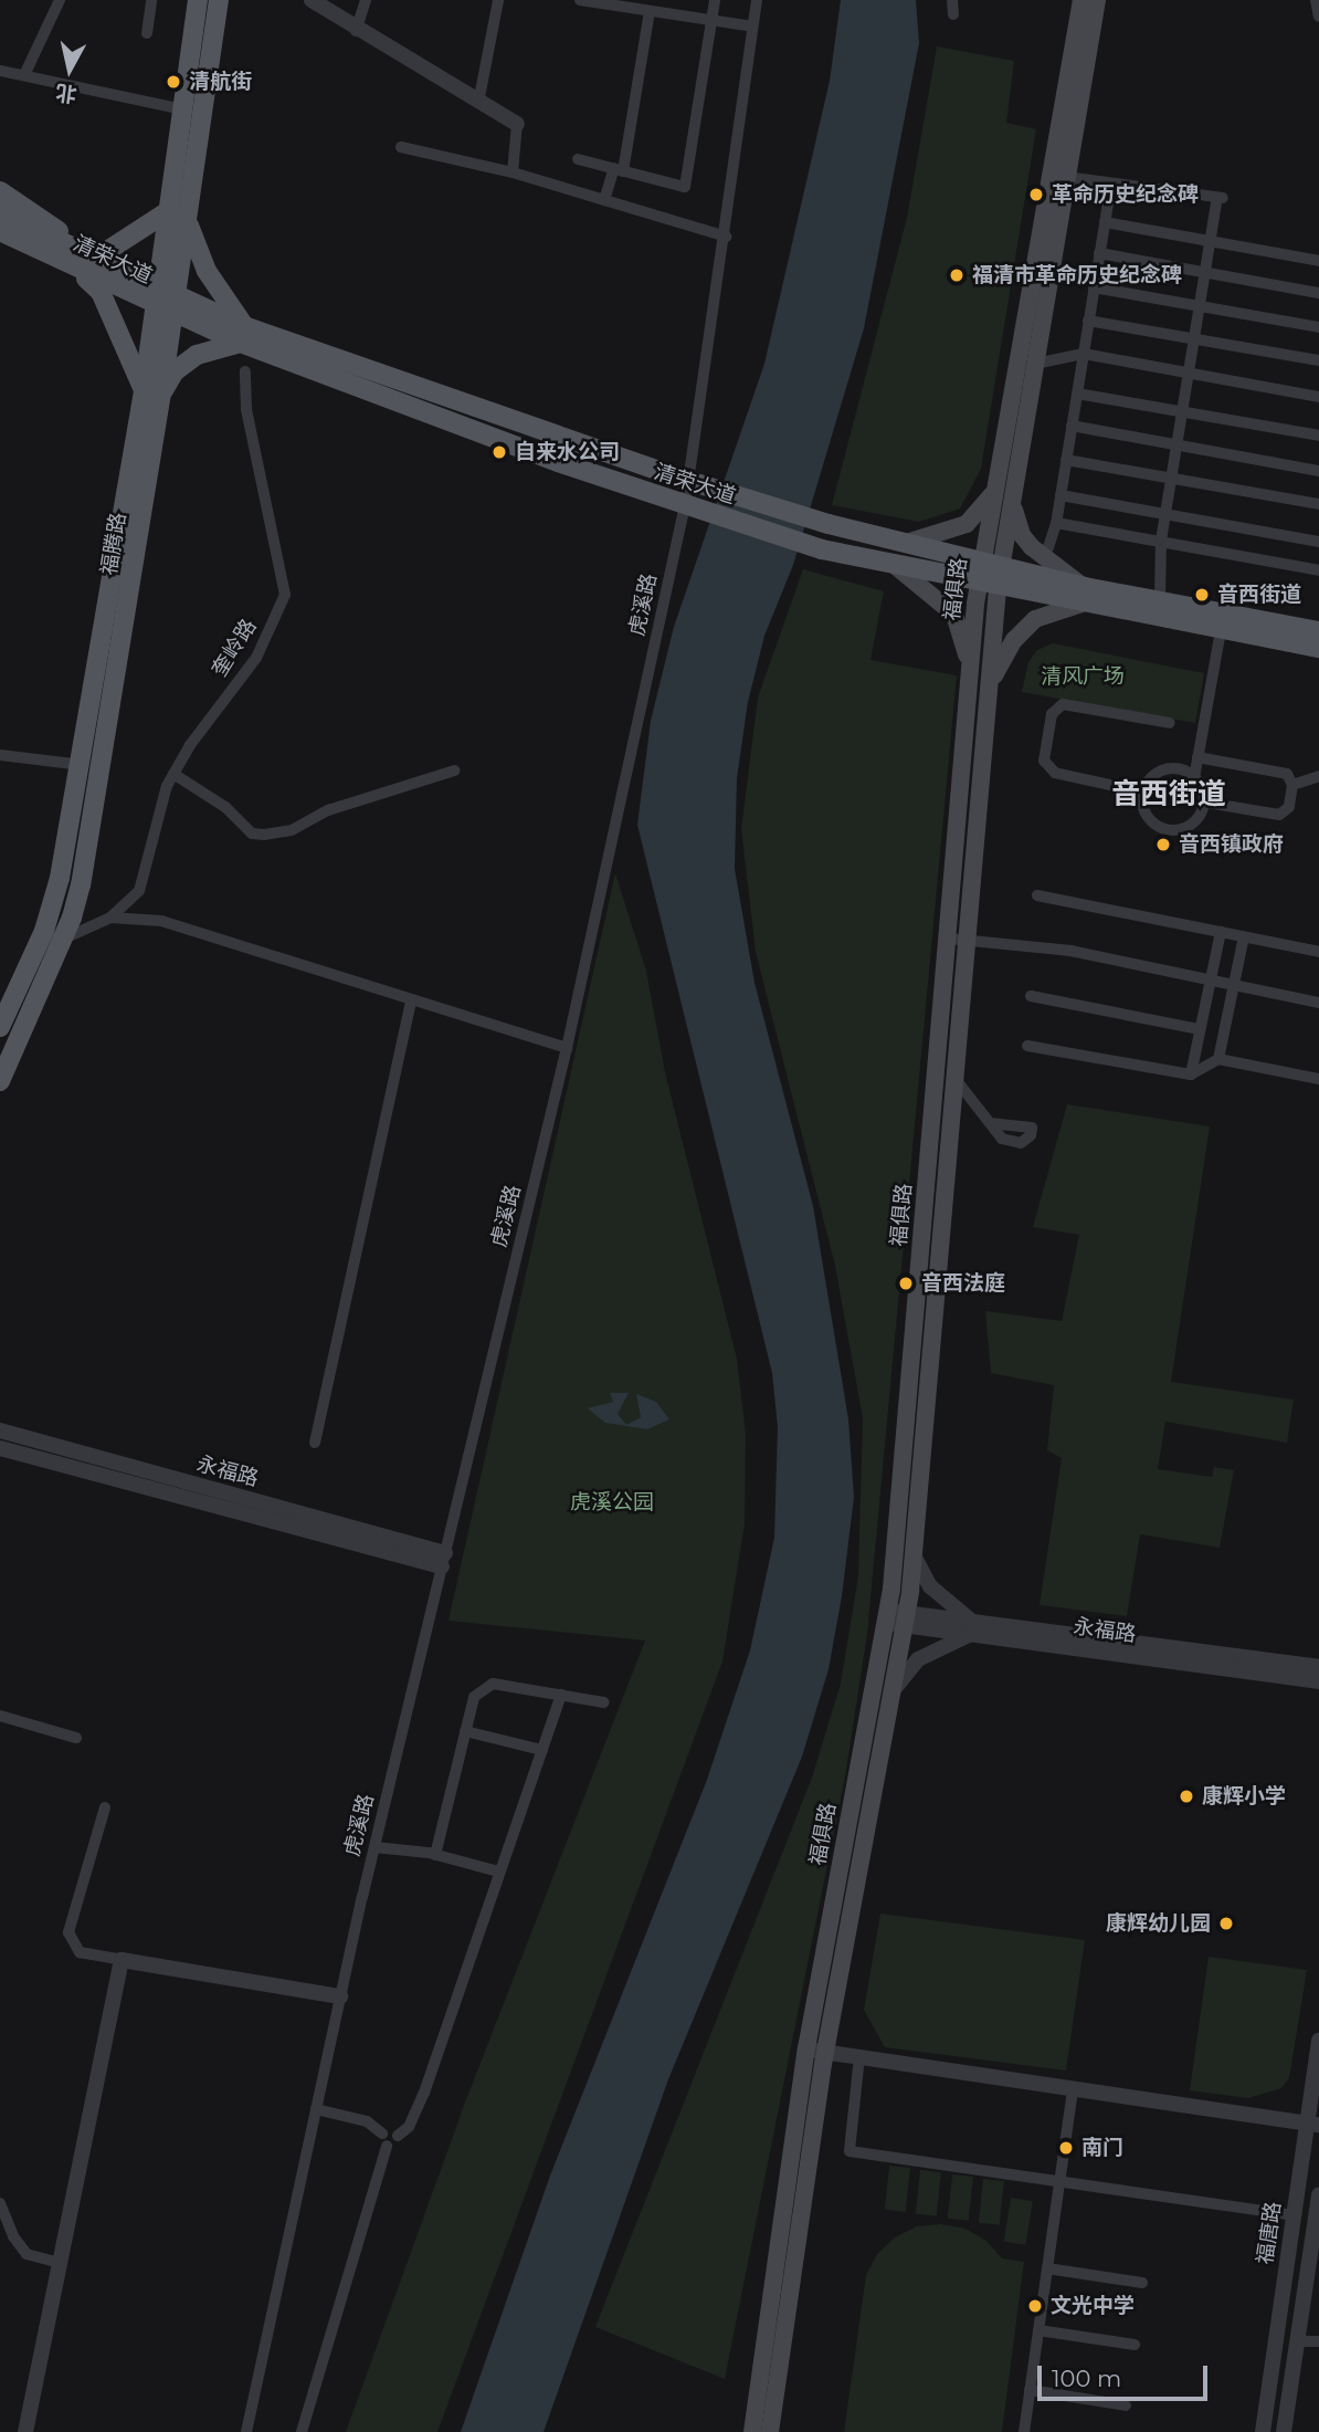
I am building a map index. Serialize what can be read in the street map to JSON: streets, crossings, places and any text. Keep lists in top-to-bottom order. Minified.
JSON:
{"streets":{"main road":["清荣大道","福腾路","福俱路"],"street":["虎溪路","奎岭路","永福路","福唐路"]},"crossings":[["清荣大道","福腾路"],["清荣大道","福俱路"],["清荣大道","虎溪路"],["福俱路","永福路"],["虎溪路","永福路"]],"districts":["音西街道"],"parks":["清风广场","虎溪公园"],"places":["清航街","革命历史纪念碑","福清市革命历史纪念碑","自来水公司","音西街道","音西镇政府","音西法庭","康辉小学","康辉幼儿园","南门","文光中学"],"scale_bar":"100 m","north":"bottom"}
